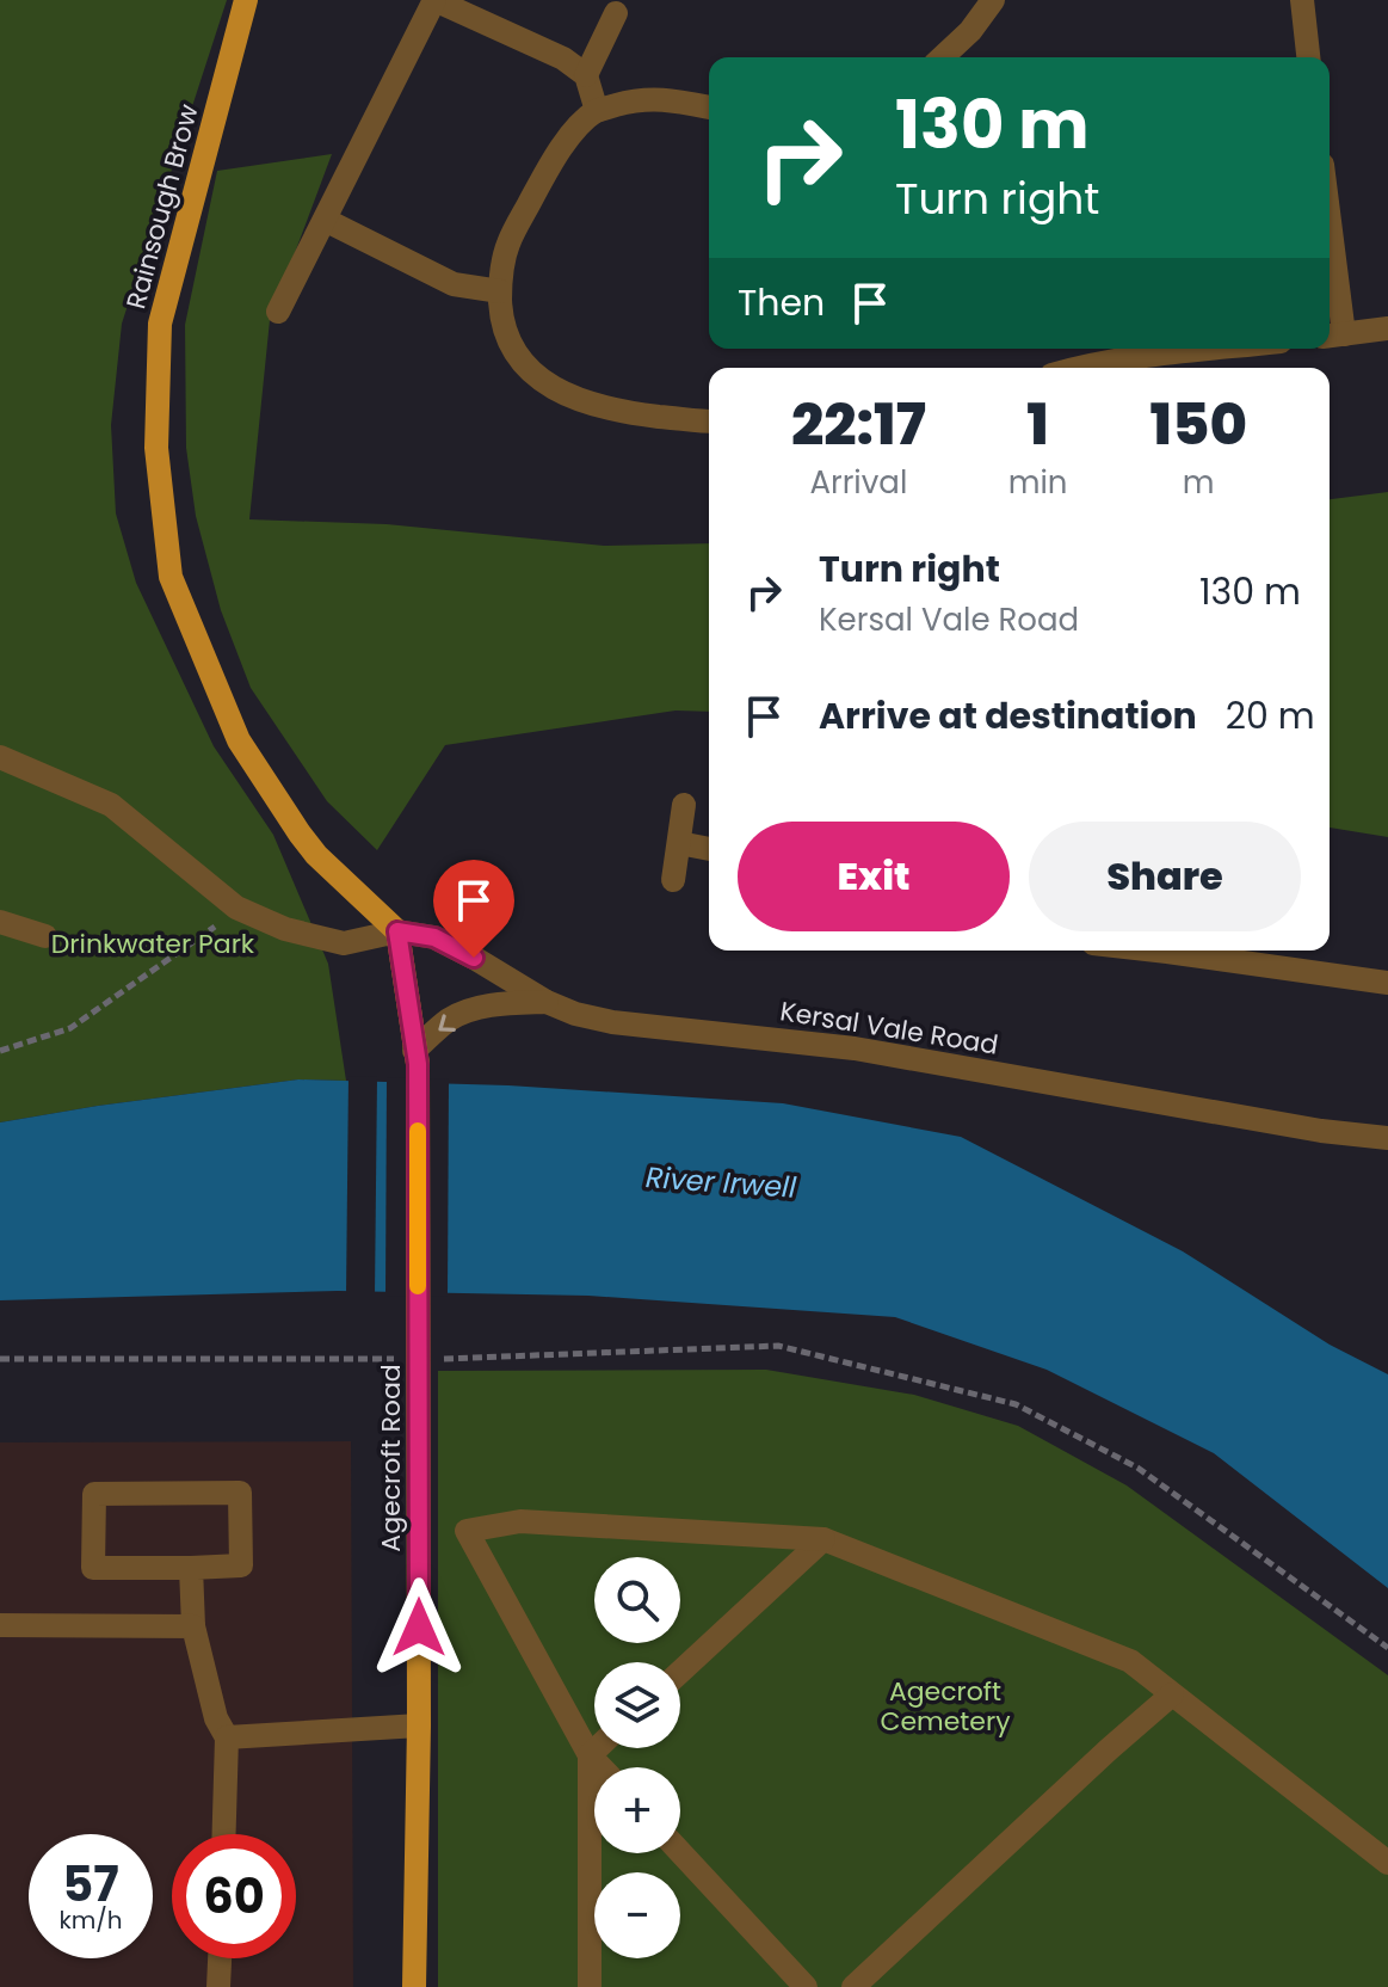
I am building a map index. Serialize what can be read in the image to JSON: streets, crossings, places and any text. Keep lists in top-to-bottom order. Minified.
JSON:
{"streets":{"main road":["Rainsough Brow","Agecroft Road"],"street":["Kersal Vale Road"]},"crossings":[["Rainsough Brow","Kersal Vale Road"],["Rainsough Brow","Agecroft Road"],["Kersal Vale Road","Agecroft Road"]],"water":["River Irwell"],"parks":["Drinkwater Park","Agecroft Cemetery"],"page":{"turn":["130 m","Turn right"],"then":"Then","eta":["22:17","Arrival","1","min","150","m"],"list":[{"name":"Turn right","note":"Kersal Vale Road","value":"130 m"},{"name":"Arrive at destination","value":"20 m"}],"buttons":["Exit","Share"],"map_buttons":["+","−"],"speed":"57 km/h","limit":"60"}}
